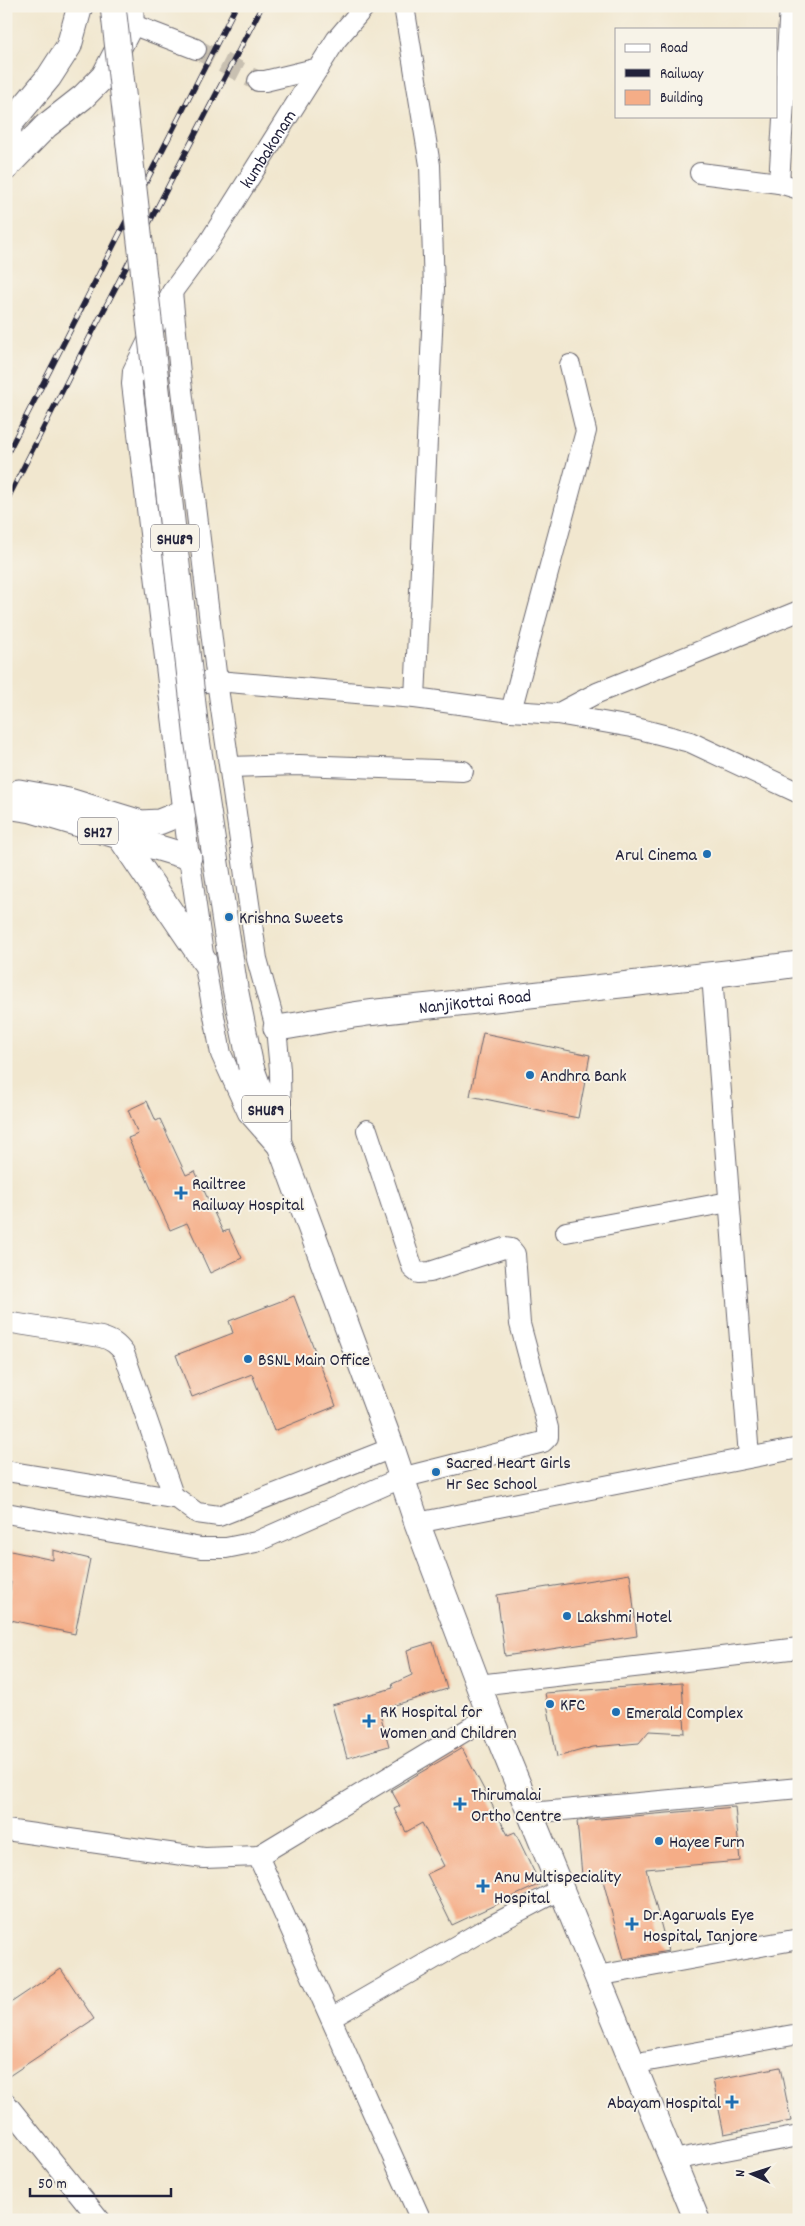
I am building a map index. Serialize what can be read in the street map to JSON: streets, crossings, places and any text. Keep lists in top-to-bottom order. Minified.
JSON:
{"streets":{"main road":["SHU89","SH27","NanjiKottai Road"],"street":["kumbakonam"]},"crossings":[["kumbakonam","SHU89"],["kumbakonam","SH27"]],"places":{"other":["Arul Cinema","Krishna Sweets","Andhra Bank","BSNL Main Office","Sacred Heart Girls Hr Sec School","Lakshmi Hotel","KFC","Emerald Complex","Hayee Furn"],"health":["Railtree Railway Hospital","RK Hospital for Women and Children","Thirumalai Ortho Centre","Anu Multispeciality Hospital","Dr.Agarwals Eye Hospital, Tanjore","Abayam Hospital"]},"legend":["Road","Railway","Building"],"scale_bar":"50 m","north":"left"}
